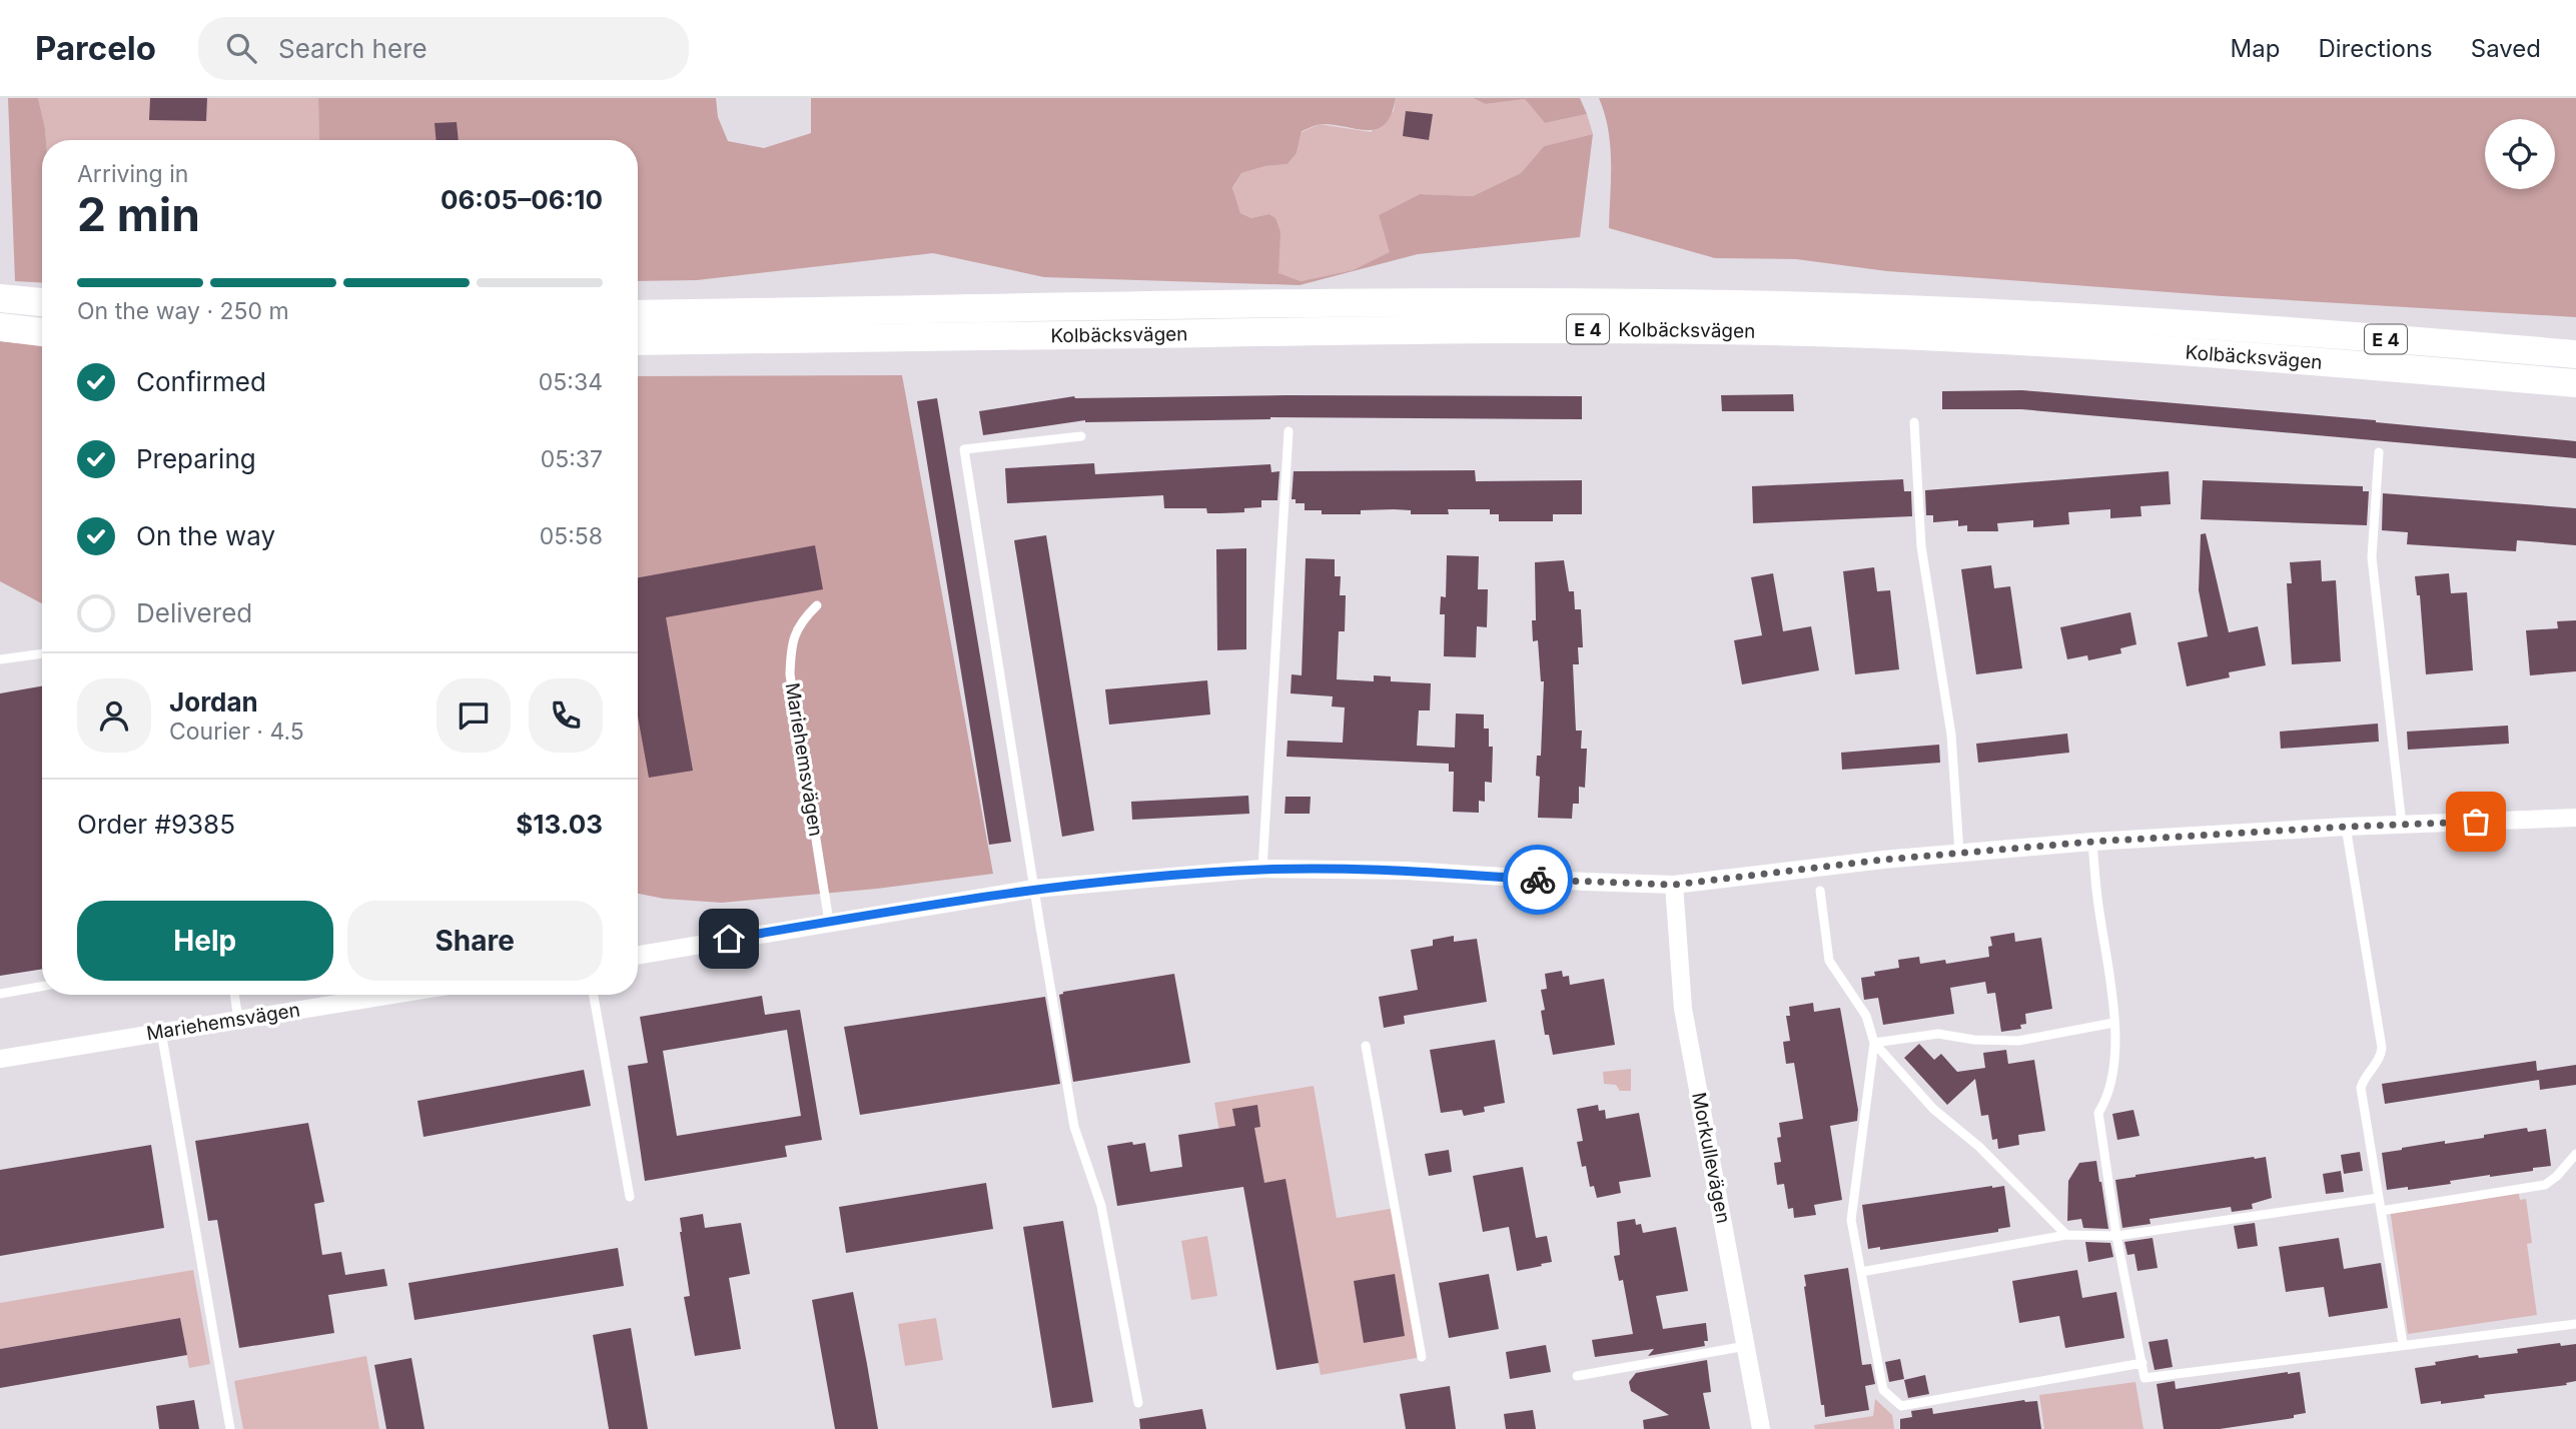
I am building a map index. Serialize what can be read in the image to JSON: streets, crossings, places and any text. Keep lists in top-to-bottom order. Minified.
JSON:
{"streets":{"highway":["E 4","Kolbäcksvägen"],"street":["Mariehemsvägen","Morkullevägen"]},"page":{"header":"Parcelo","search":"Search here","nav":["Map","Directions","Saved"],"heading":["2 min","Arriving in","06:05–06:10"],"panel":["Jordan","Courier · 4.5","Order #9385","$13.03"],"bar":"On the way · 250 m","list":[["Confirmed","05:34"],["Preparing","05:37"],["On the way","05:58"],"Delivered"],"buttons":["Help","Share"]}}
